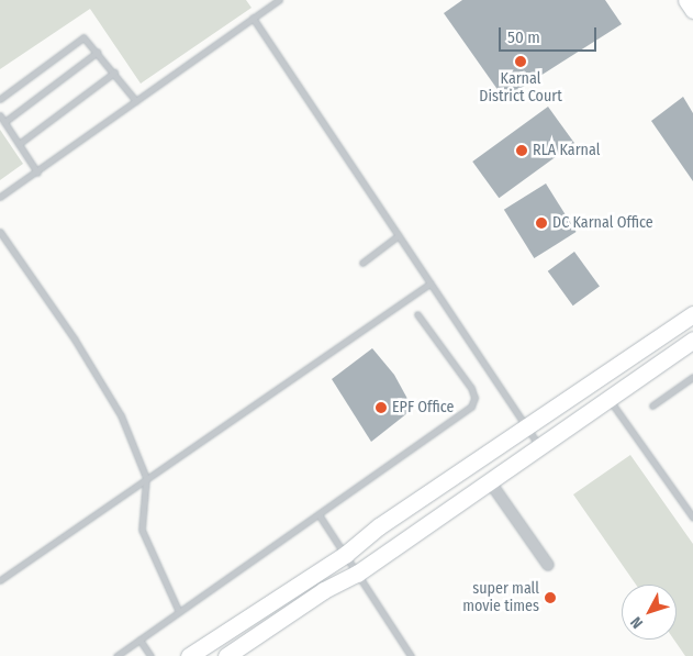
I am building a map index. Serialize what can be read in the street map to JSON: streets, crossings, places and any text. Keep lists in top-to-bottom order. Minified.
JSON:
{"places":["Karnal District Court","RLA Karnal","DC Karnal Office","EPF Office","super mall movie times"],"scale_bar":"50 m","north":"bottom left"}
